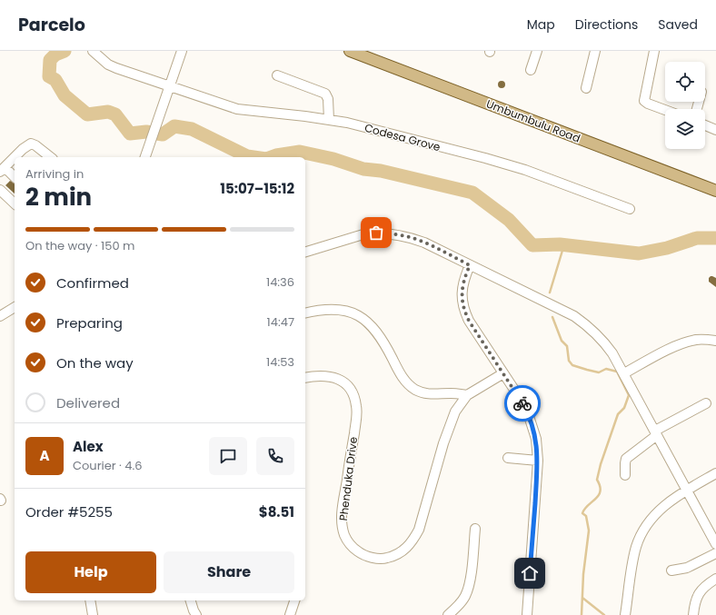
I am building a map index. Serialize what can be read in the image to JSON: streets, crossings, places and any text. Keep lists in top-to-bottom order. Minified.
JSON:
{"streets":{"main road":["Umbumbulu Road"],"street":["Codesa Grove","Phenduka Drive"]},"page":{"header":"Parcelo","nav":["Map","Directions","Saved"],"heading":["2 min","Arriving in","15:07–15:12"],"panel":["Alex","Courier · 4.6","Order #5255","$8.51"],"bar":"On the way · 150 m","list":[["Confirmed","14:36"],["Preparing","14:47"],["On the way","14:53"],"Delivered"],"round":"A","buttons":["Help","Share"]}}
